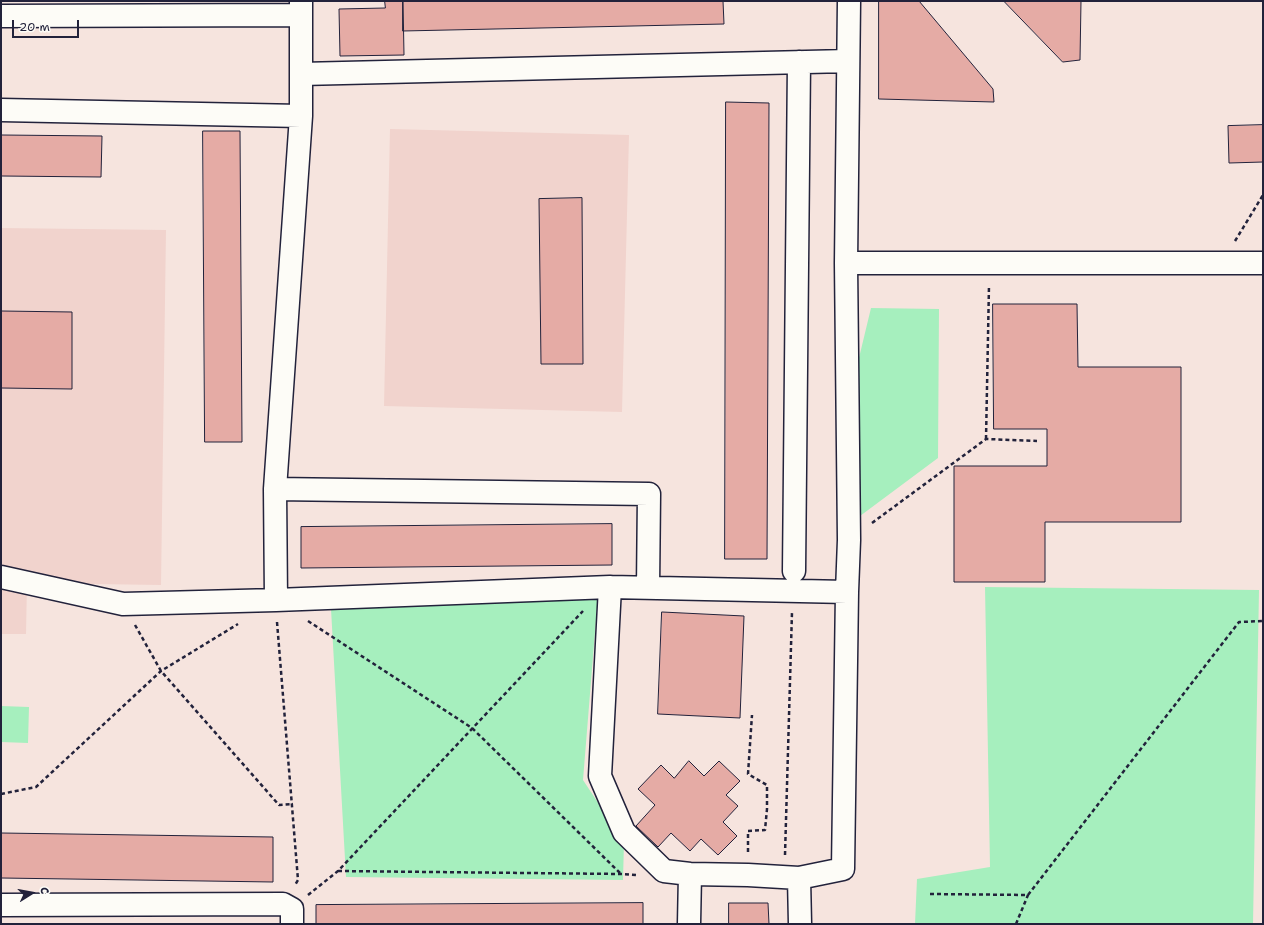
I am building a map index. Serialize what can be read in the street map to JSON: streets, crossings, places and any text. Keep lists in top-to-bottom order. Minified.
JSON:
{"scale_bar":"20 m","north":"right"}
